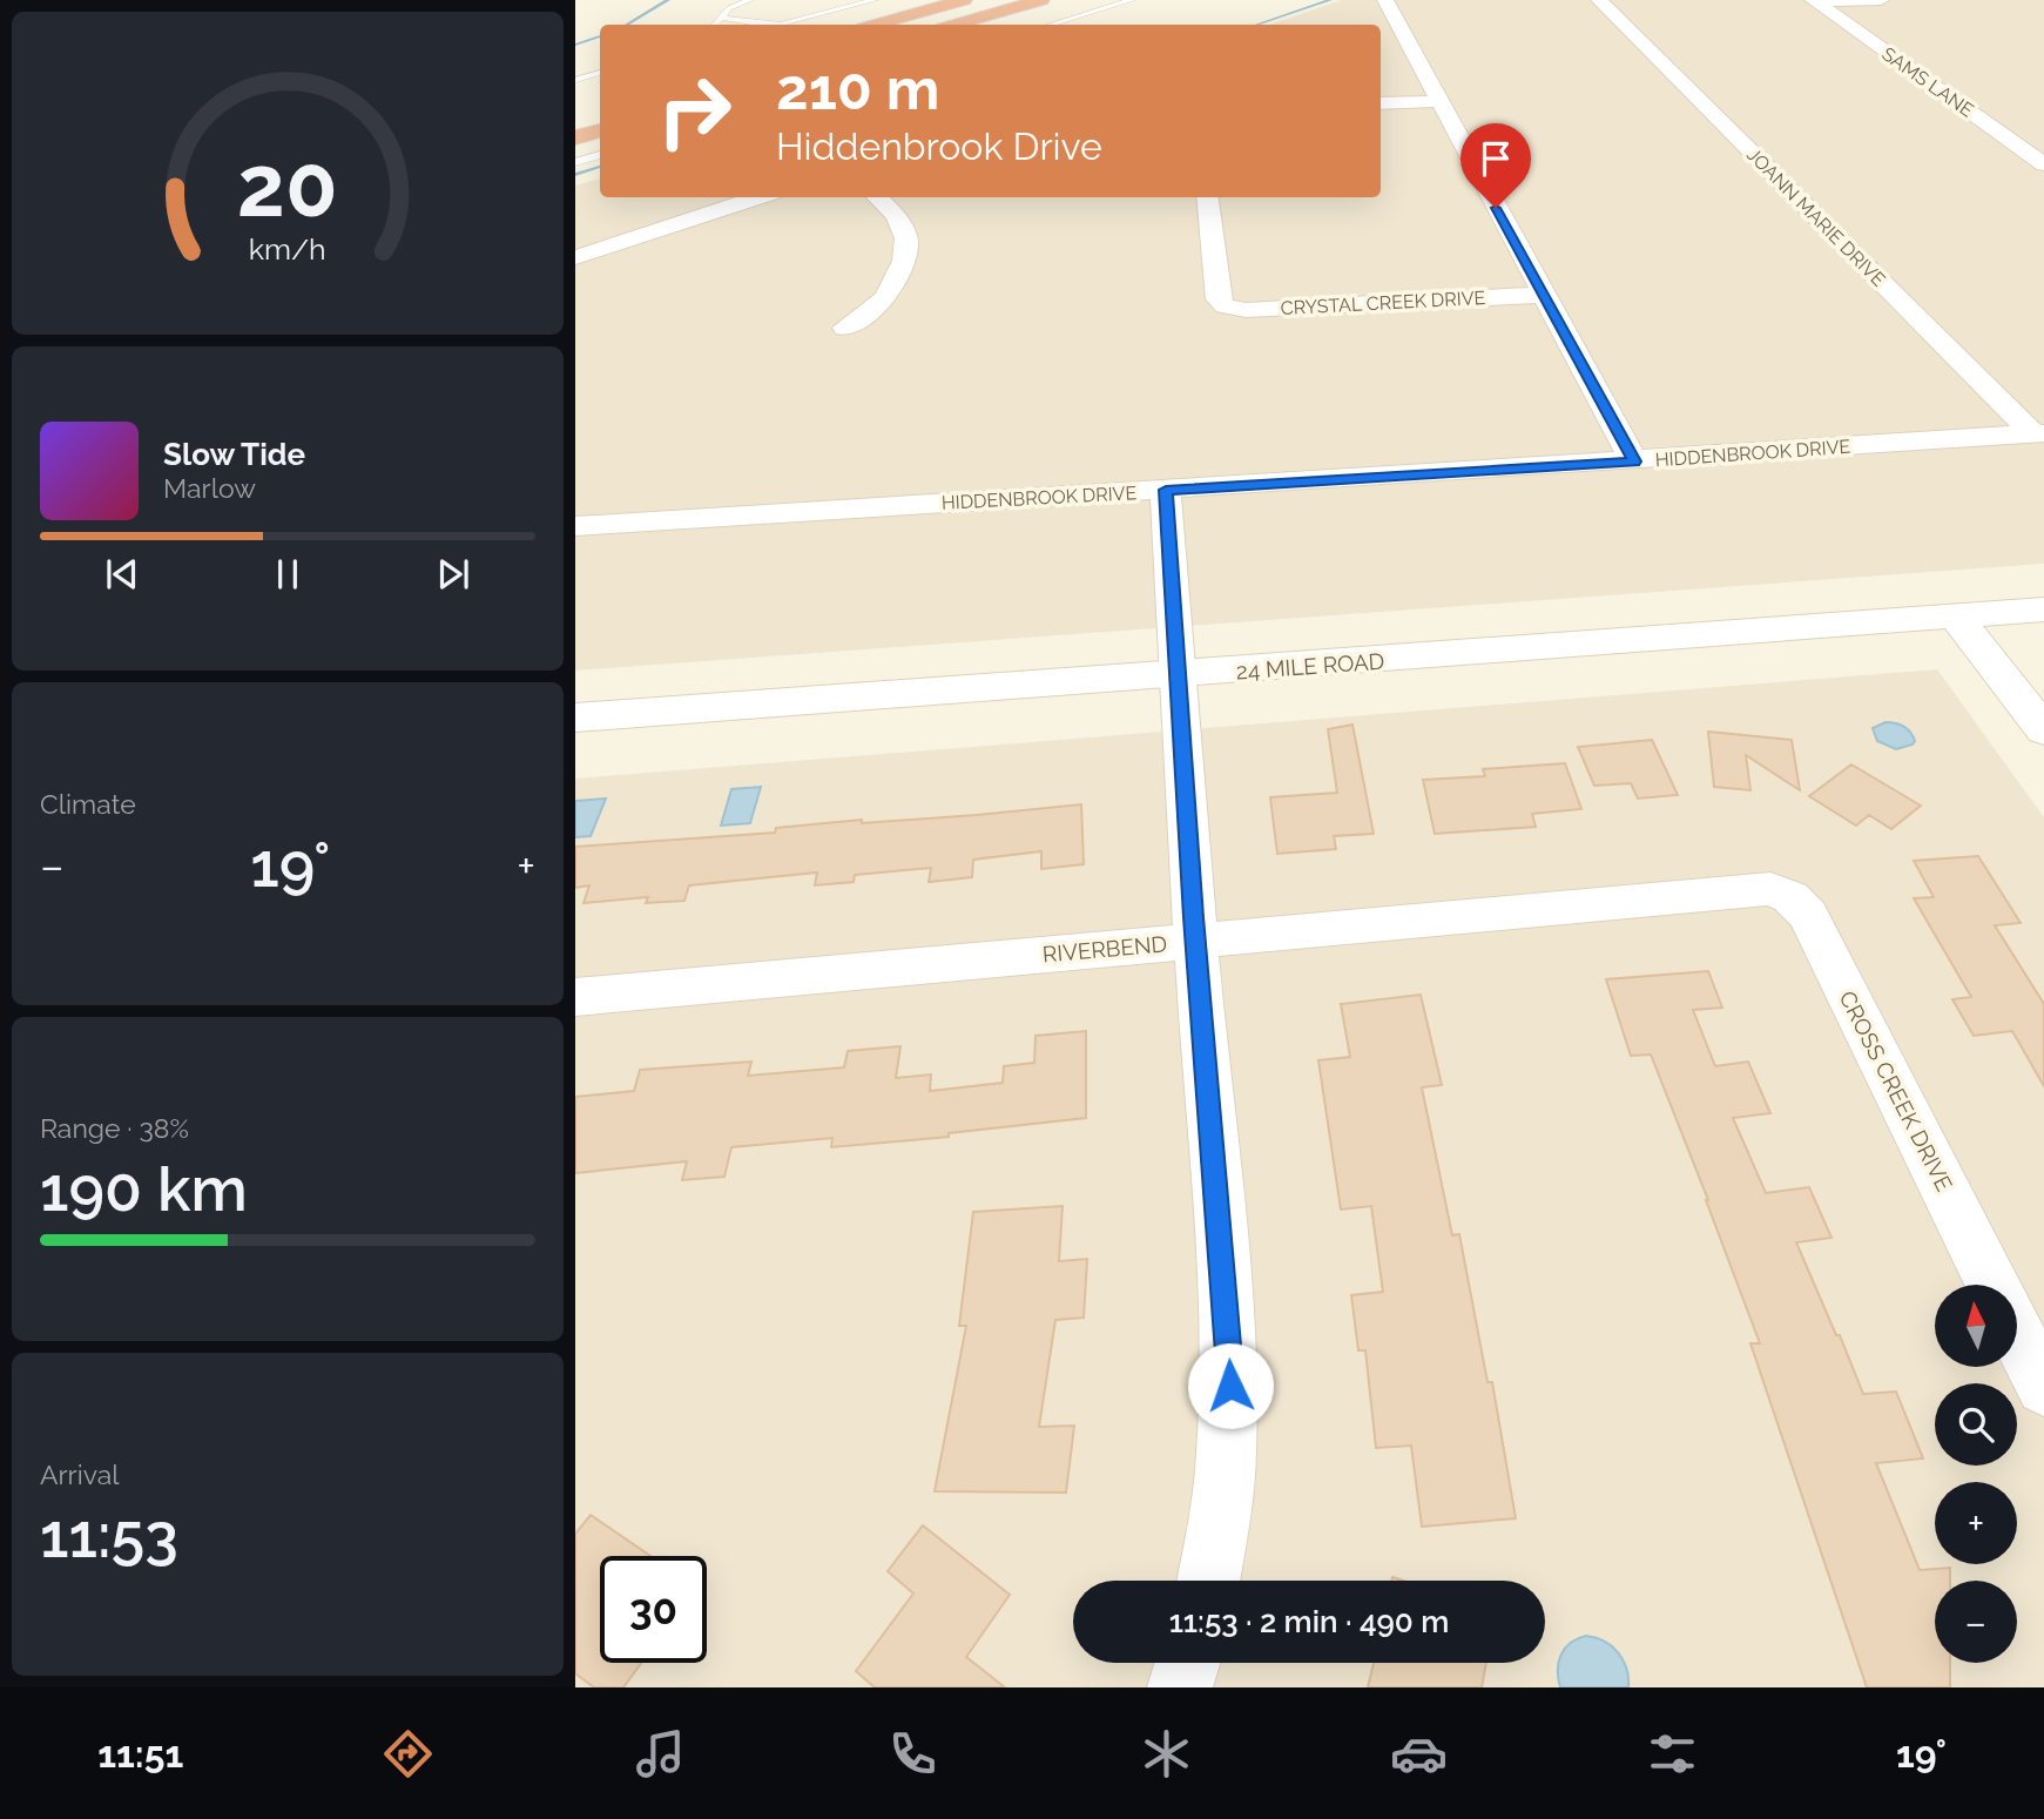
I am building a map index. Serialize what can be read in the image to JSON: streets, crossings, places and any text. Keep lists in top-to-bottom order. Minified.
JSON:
{"streets":{"street":["SAMS LANE","JOANN MARIE DRIVE","CRYSTAL CREEK DRIVE","HIDDENBROOK DRIVE","24 MILE ROAD","RIVERBEND","CROSS CREEK DRIVE"]},"crossings":[["JOANN MARIE DRIVE","HIDDENBROOK DRIVE"],["RIVERBEND","CROSS CREEK DRIVE"]],"north":"top","page":{"turn":["210 m","Hiddenbrook Drive"],"song":["Slow Tide","Marlow"],"tile":["Climate",["Range · 38%","190 km"],["Arrival","11:53"]],"heat":["−","19°","+"],"map_buttons":["+","−"],"limit":"30","trip":"11:53 · 2 min · 490 m","tabs":["11:51","19°"],"gauge":["20","km/h"]}}
